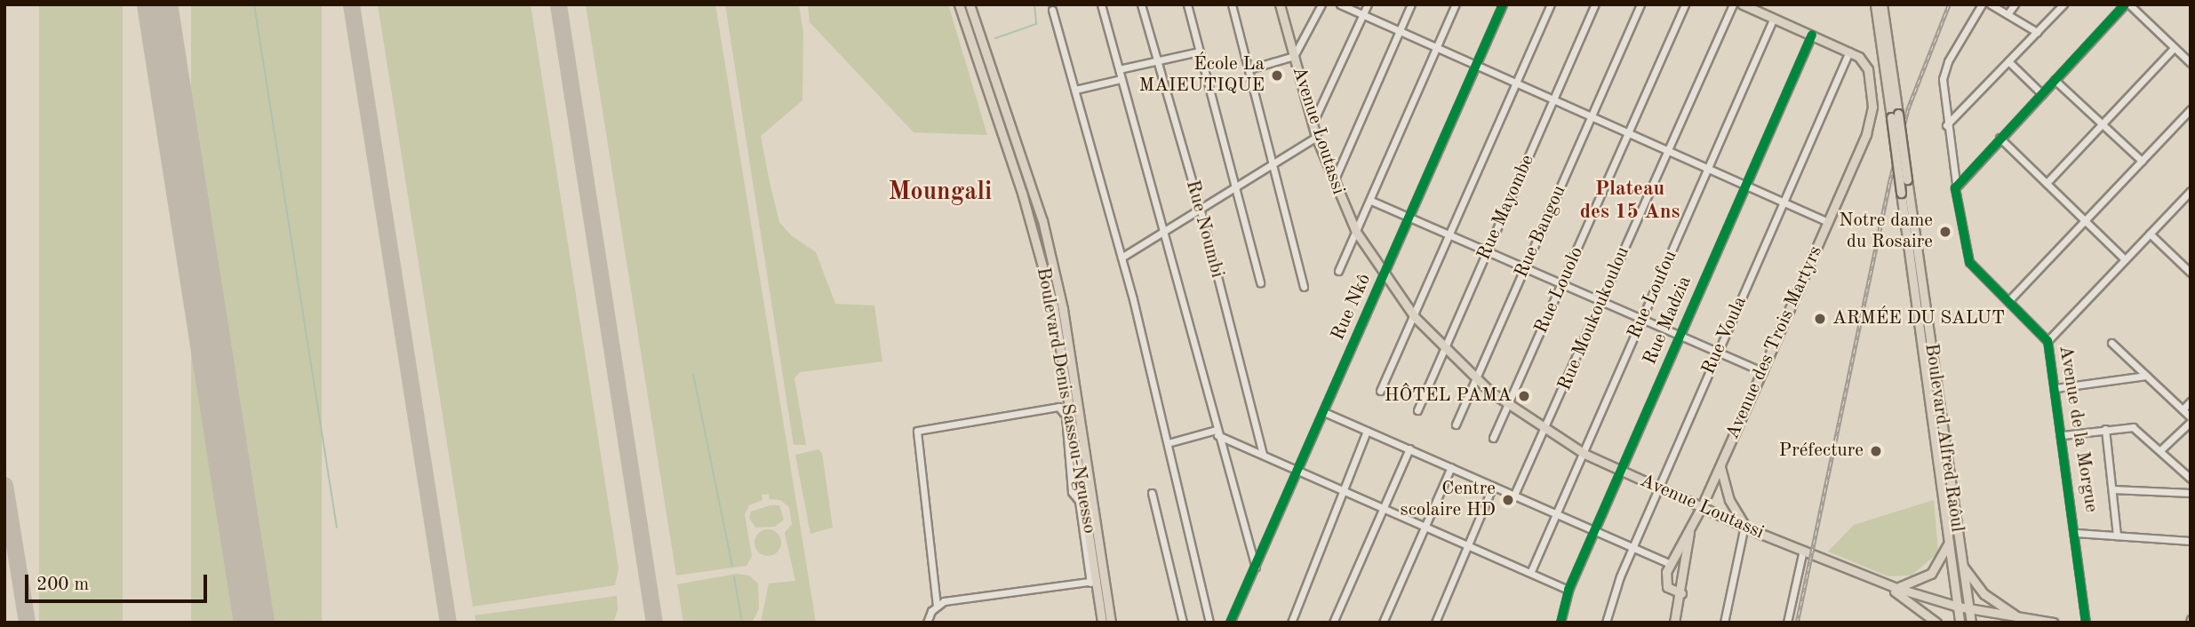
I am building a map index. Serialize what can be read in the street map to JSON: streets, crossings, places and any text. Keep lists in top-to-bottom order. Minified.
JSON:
{"streets":{"main road":["Avenue Loutassi","Avenue des Trois Martyrs","Boulevard Denis Sassou-Nguesso","Boulevard Alfred Raôul"],"street":["Rue Mayombe","Rue Noumbi","Rue Bangou","Rue Louolo","Rue Loufou","Rue Nkô","Rue Moukoukoulou","Rue Madzia","Rue Voula","Avenue de la Morgue"]},"crossings":[["Avenue Loutassi","Rue Mayombe"],["Avenue Loutassi","Rue Bangou"],["Avenue Loutassi","Rue Louolo"],["Avenue Loutassi","Rue Loufou"],["Avenue Loutassi","Rue Nkô"],["Avenue Loutassi","Rue Moukoukoulou"],["Avenue Loutassi","Rue Madzia"],["Avenue Loutassi","Rue Voula"],["Avenue Loutassi","Avenue des Trois Martyrs"],["Avenue Loutassi","Boulevard Alfred Raôul"],["Rue Voula","Avenue des Trois Martyrs"]],"districts":["Plateau des 15 Ans","Moungali"],"places":["École La MAIEUTIQUE","Notre dame du Rosaire","ARMÉE DU SALUT","HÔTEL PAMA","Préfecture","Centre scolaire HD"],"scale_bar":"200 m"}
